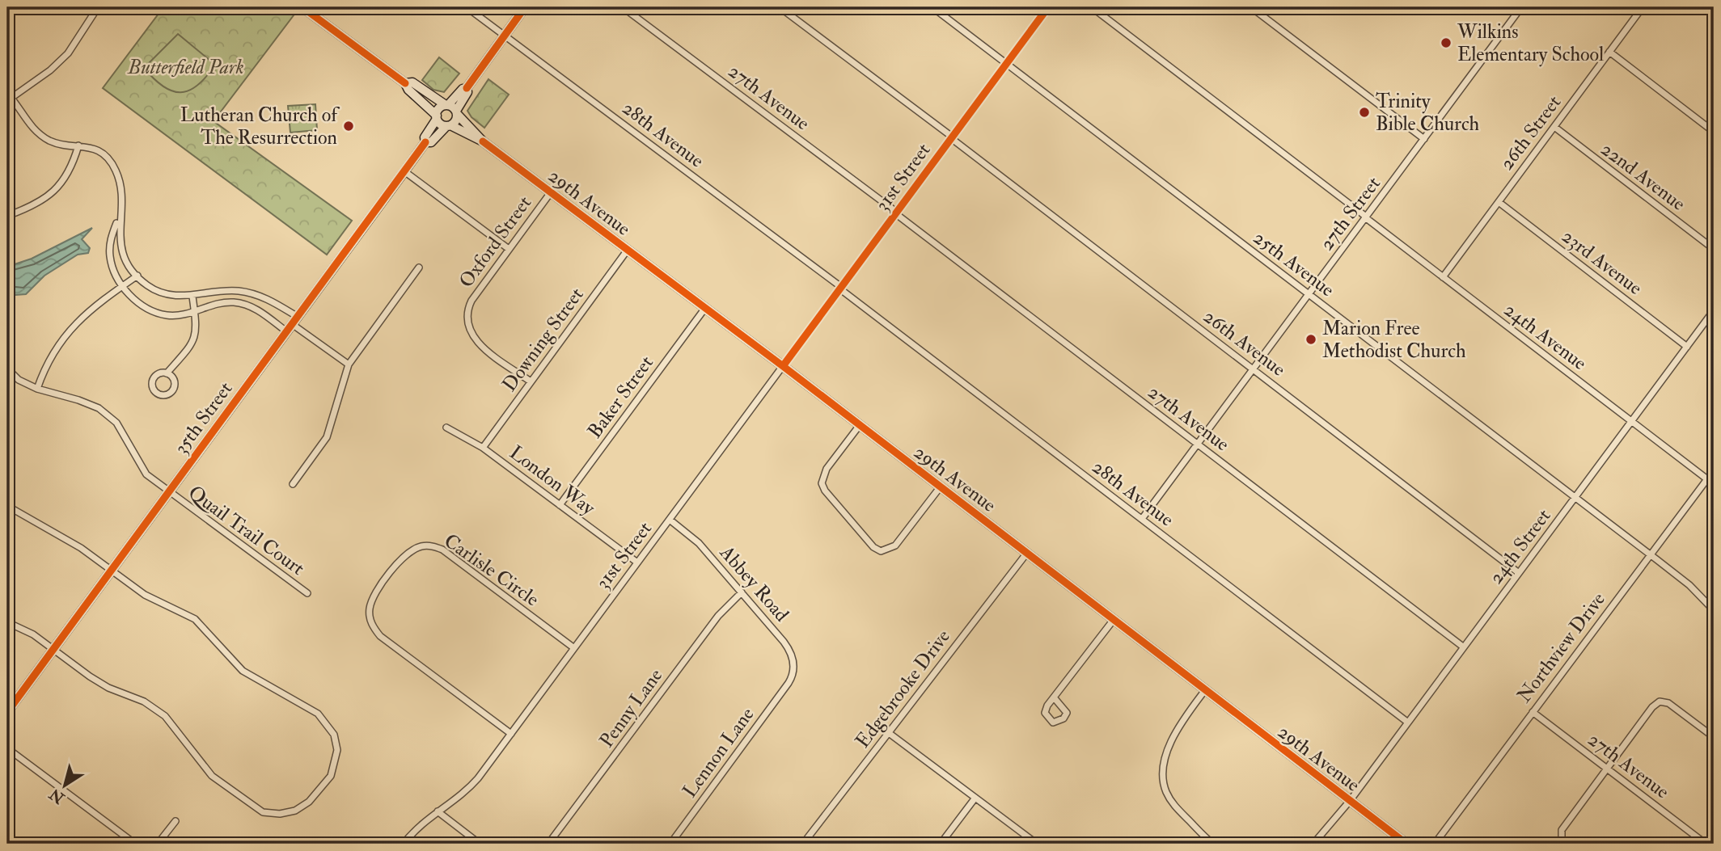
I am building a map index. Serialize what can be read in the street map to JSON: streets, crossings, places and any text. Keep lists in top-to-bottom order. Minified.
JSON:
{"streets":{"street":["27th Avenue","26th Street","28th Avenue","22nd Avenue","31st Street","29th Avenue","27th Street","Oxford Street","23rd Avenue","25th Avenue","24th Avenue","Downing Street","26th Avenue","Baker Street","35th Street","London Way","Quail Trail Court","24th Street","Carlisle Circle","Abbey Road","Northview Drive","Edgebrooke Drive","Penny Lane","Lennon Lane"]},"crossings":[["27th Avenue","31st Street"],["27th Avenue","27th Street"],["27th Avenue","24th Street"],["27th Avenue","Northview Drive"],["26th Street","22nd Avenue"],["26th Street","23rd Avenue"],["26th Street","24th Avenue"],["28th Avenue","31st Street"],["28th Avenue","27th Street"],["28th Avenue","24th Street"],["31st Street","29th Avenue"],["31st Street","25th Avenue"],["31st Street","26th Avenue"],["31st Street","London Way"],["31st Street","Carlisle Circle"],["31st Street","Abbey Road"],["29th Avenue","Oxford Street"],["29th Avenue","Downing Street"],["29th Avenue","Baker Street"],["29th Avenue","35th Street"],["29th Avenue","24th Street"],["29th Avenue","Edgebrooke Drive"],["27th Street","25th Avenue"],["27th Street","24th Avenue"],["27th Street","26th Avenue"],["Oxford Street","Downing Street"],["23rd Avenue","24th Street"],["25th Avenue","24th Street"],["25th Avenue","Northview Drive"],["24th Avenue","24th Street"],["24th Avenue","Northview Drive"],["Downing Street","London Way"],["26th Avenue","24th Street"],["Baker Street","London Way"],["35th Street","Quail Trail Court"],["Abbey Road","Penny Lane"],["Abbey Road","Lennon Lane"]],"parks":["Butterfield Park"],"places":["Wilkins Elementary School","Trinity Bible Church","Lutheran Church of The Resurrection","Marion Free Methodist Church"],"north":"bottom left"}
